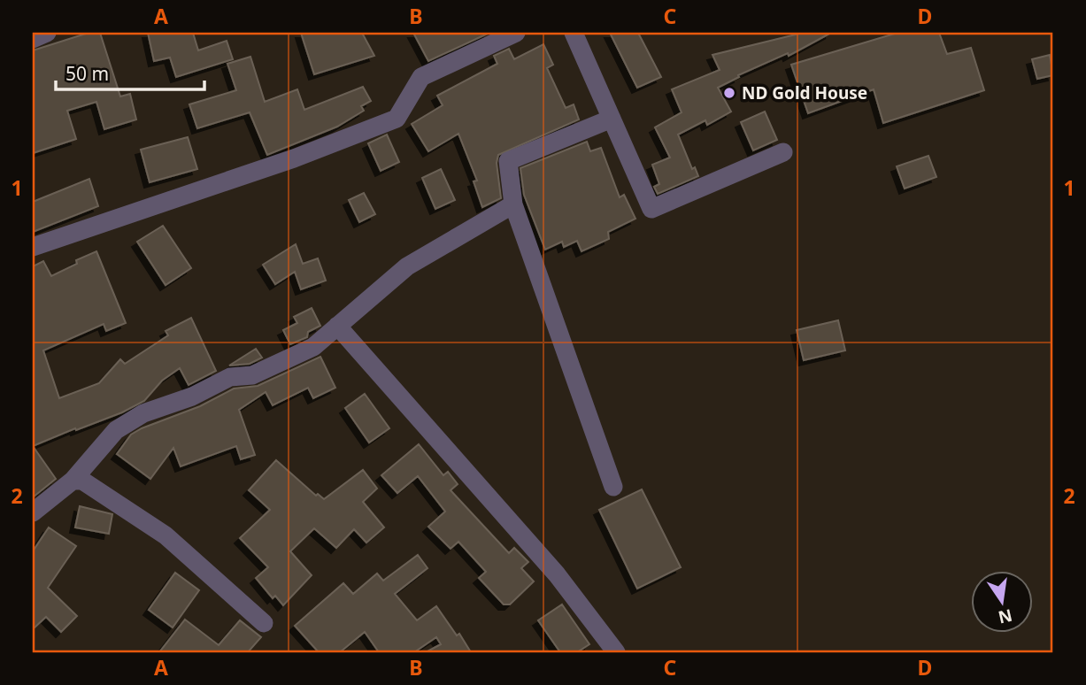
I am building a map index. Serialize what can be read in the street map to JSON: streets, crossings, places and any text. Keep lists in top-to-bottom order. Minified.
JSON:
{"places":["ND Gold House"],"scale_bar":"50 m","north":"bottom","grid":{"columns":["A","B","C","D"],"rows":["1","2"]}}
